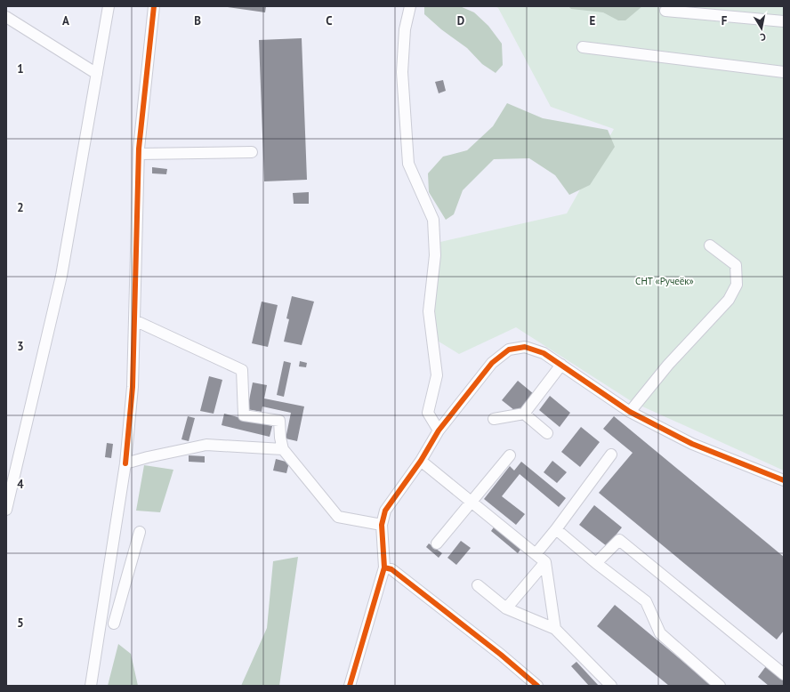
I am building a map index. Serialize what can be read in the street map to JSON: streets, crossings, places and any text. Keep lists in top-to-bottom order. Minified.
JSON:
{"parks":["СНТ «Ручеёк»"],"north":"bottom","grid":{"columns":["A","B","C","D","E","F"],"rows":["1","2","3","4","5"]}}
